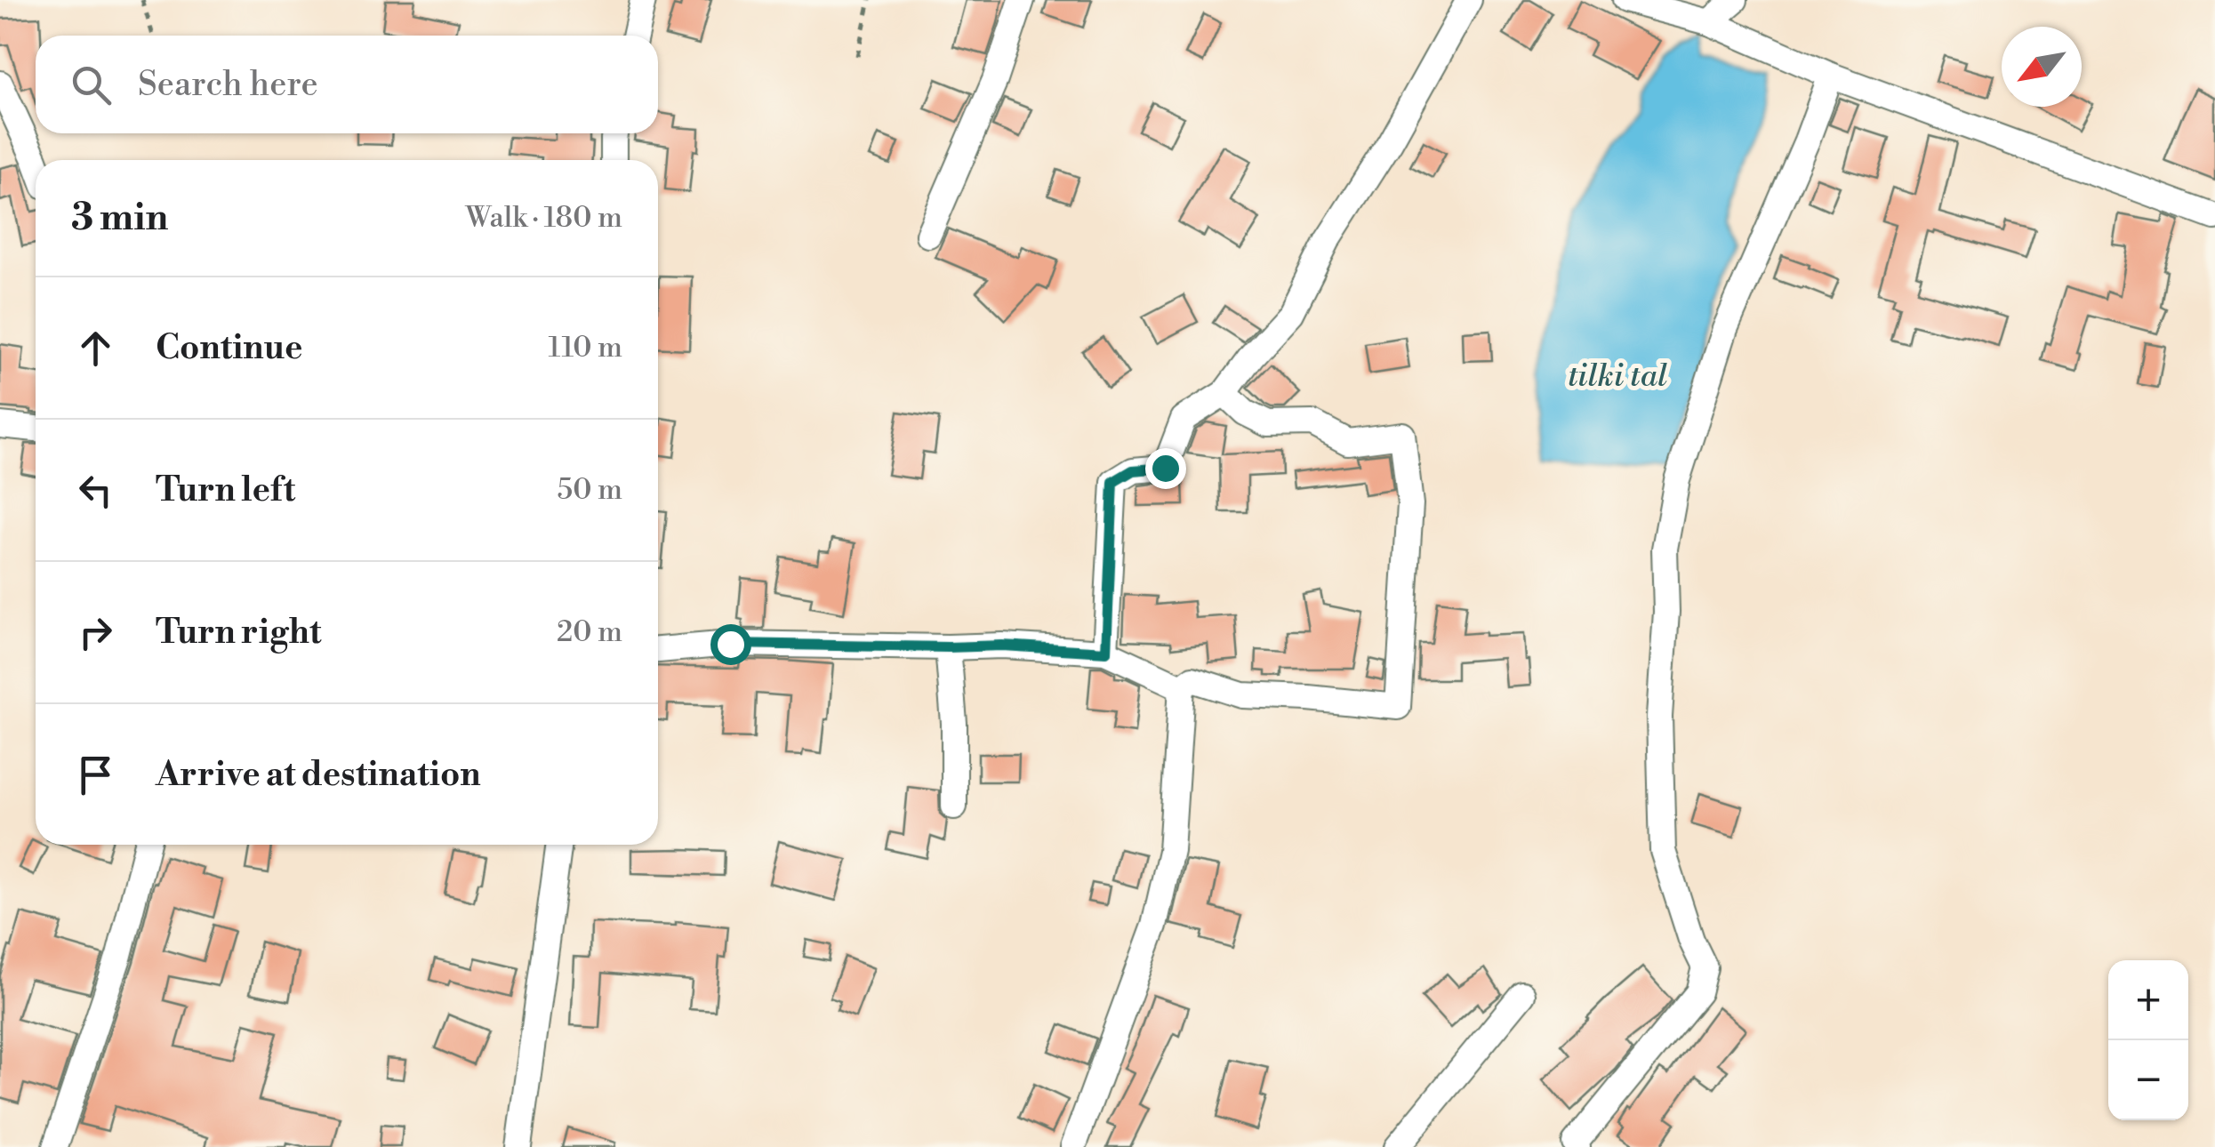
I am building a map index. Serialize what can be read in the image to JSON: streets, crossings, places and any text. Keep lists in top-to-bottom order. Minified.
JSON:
{"water":["tilki tal"],"north":"bottom left","page":{"search":"Search here","heading":["3 min","Walk · 180 m"],"list":[["Continue","110 m"],["Turn left","50 m"],["Turn right","20 m"],"Arrive at destination"],"map_buttons":["+","−"]}}
